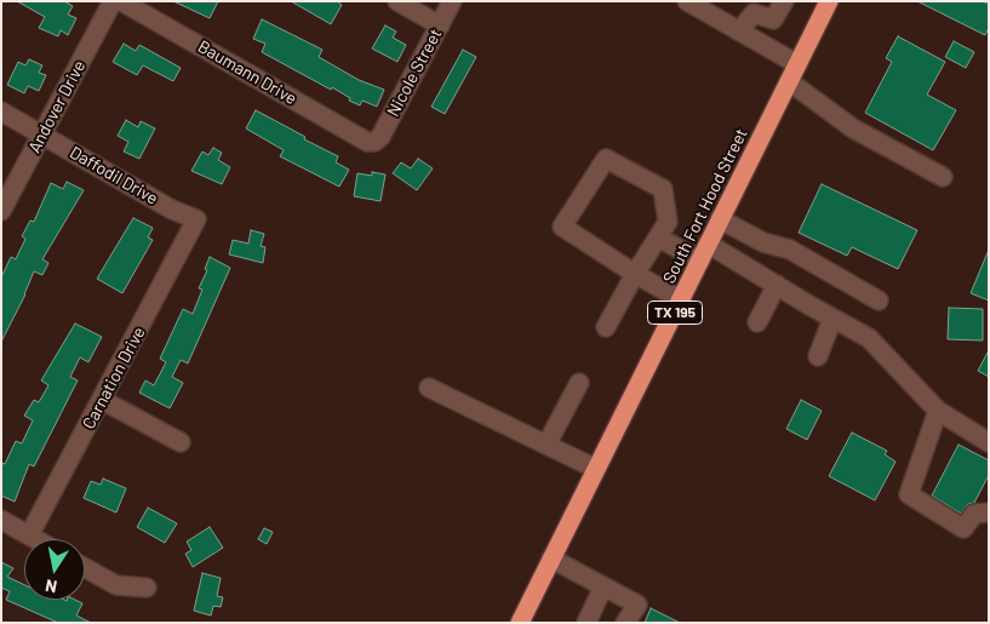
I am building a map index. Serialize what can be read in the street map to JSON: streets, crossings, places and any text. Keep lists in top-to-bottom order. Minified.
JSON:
{"streets":{"highway":["South Fort Hood Street","TX 195"],"street":["Baumann Drive","Nicole Street","Andover Drive","Daffodil Drive","Carnation Drive"]},"crossings":[["Baumann Drive","Nicole Street"],["Andover Drive","Daffodil Drive"],["Daffodil Drive","Carnation Drive"]],"north":"bottom"}
